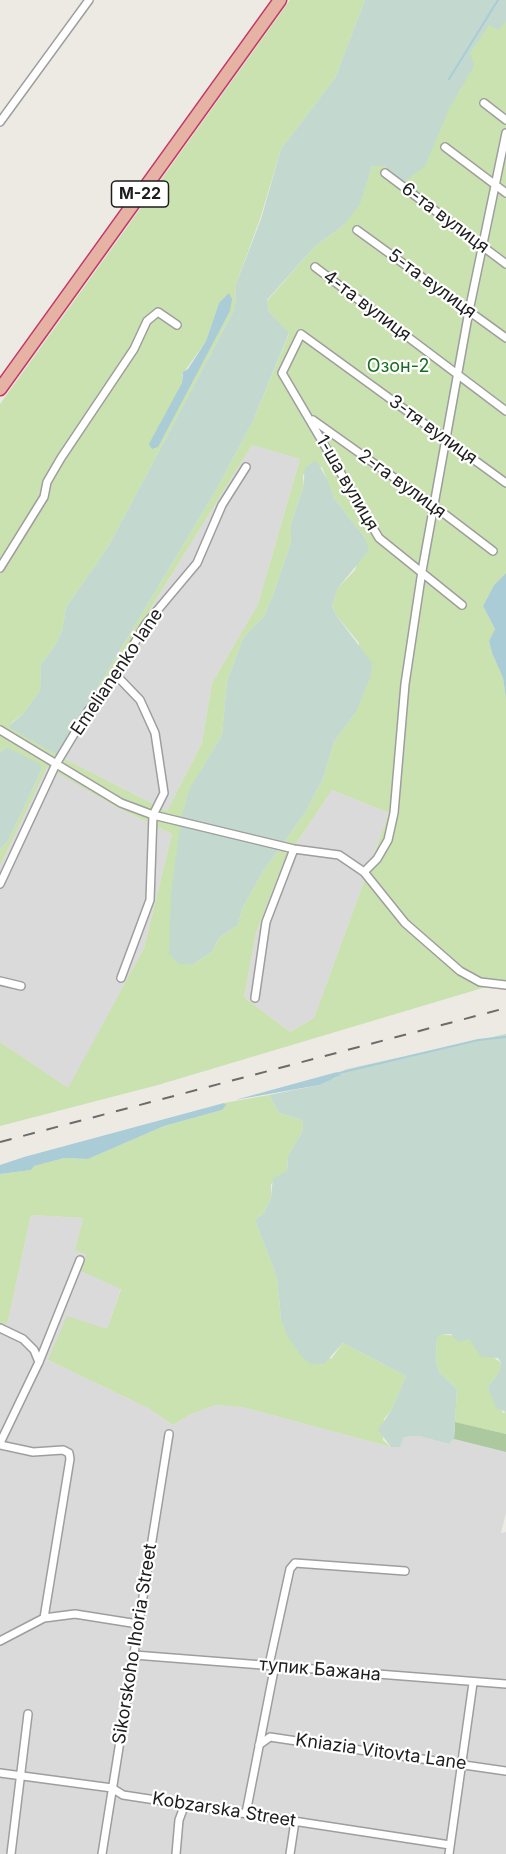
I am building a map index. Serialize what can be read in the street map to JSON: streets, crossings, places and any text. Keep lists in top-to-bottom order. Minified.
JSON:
{"streets":{"highway":["М-22"],"street":["6-та вулиця","5-та вулиця","4-та вулиця","3-тя вулиця","1-ша вулиця","2-га вулиця","Emelianenko lane","Sikorskoho Ihoria Street","тупик Бажана","Kniazia Vitovta Lane","Kobzarska Street"]},"crossings":[["3-тя вулиця","1-ша вулиця"],["1-ша вулиця","2-га вулиця"],["Sikorskoho Ihoria Street","тупик Бажана"],["Sikorskoho Ihoria Street","Kobzarska Street"]],"parks":["Озон-2"]}
